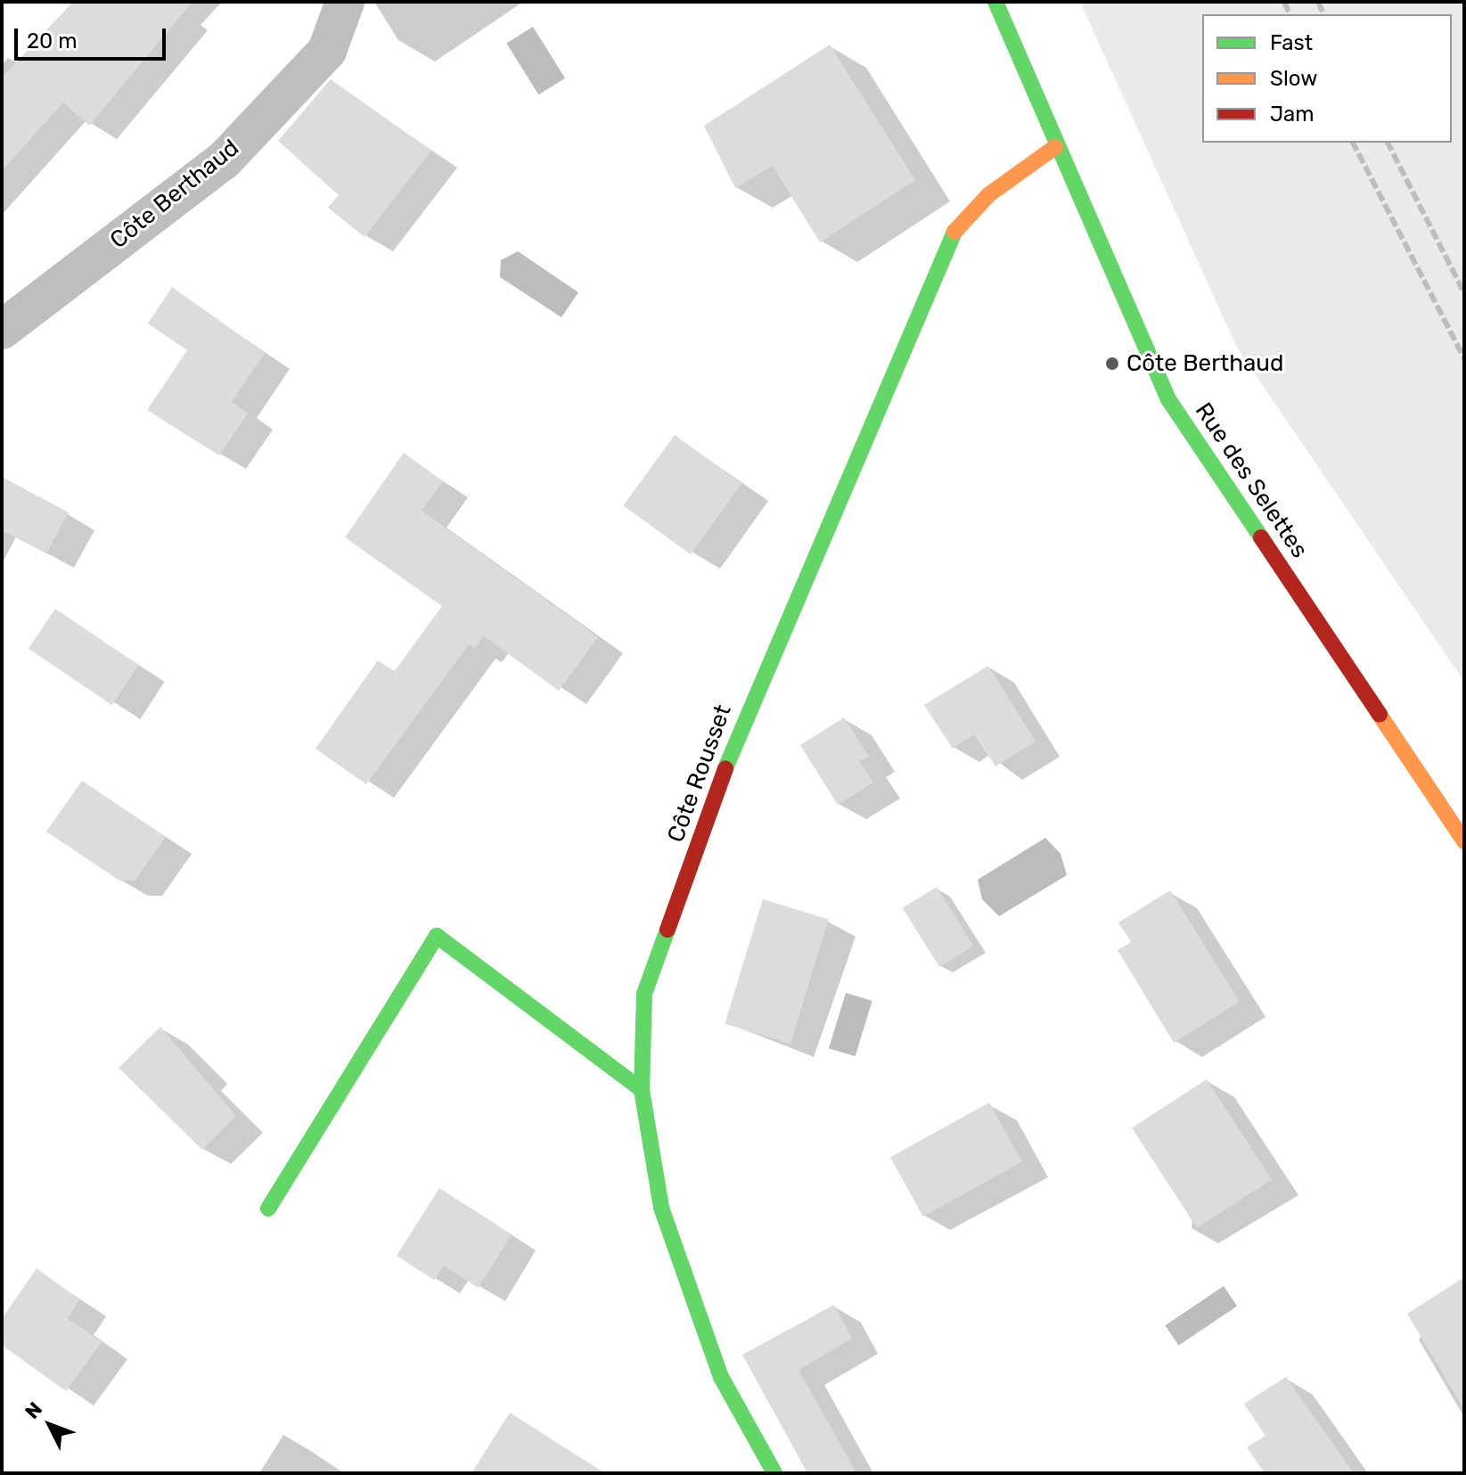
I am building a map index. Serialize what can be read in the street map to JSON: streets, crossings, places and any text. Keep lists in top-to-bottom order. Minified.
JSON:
{"streets":{"street":["Côte Berthaud","Rue des Selettes","Côte Rousset"]},"crossings":[["Rue des Selettes","Côte Rousset"]],"places":["Côte Berthaud"],"legend":["Fast","Slow","Jam"],"scale_bar":"20 m","north":"top left"}
